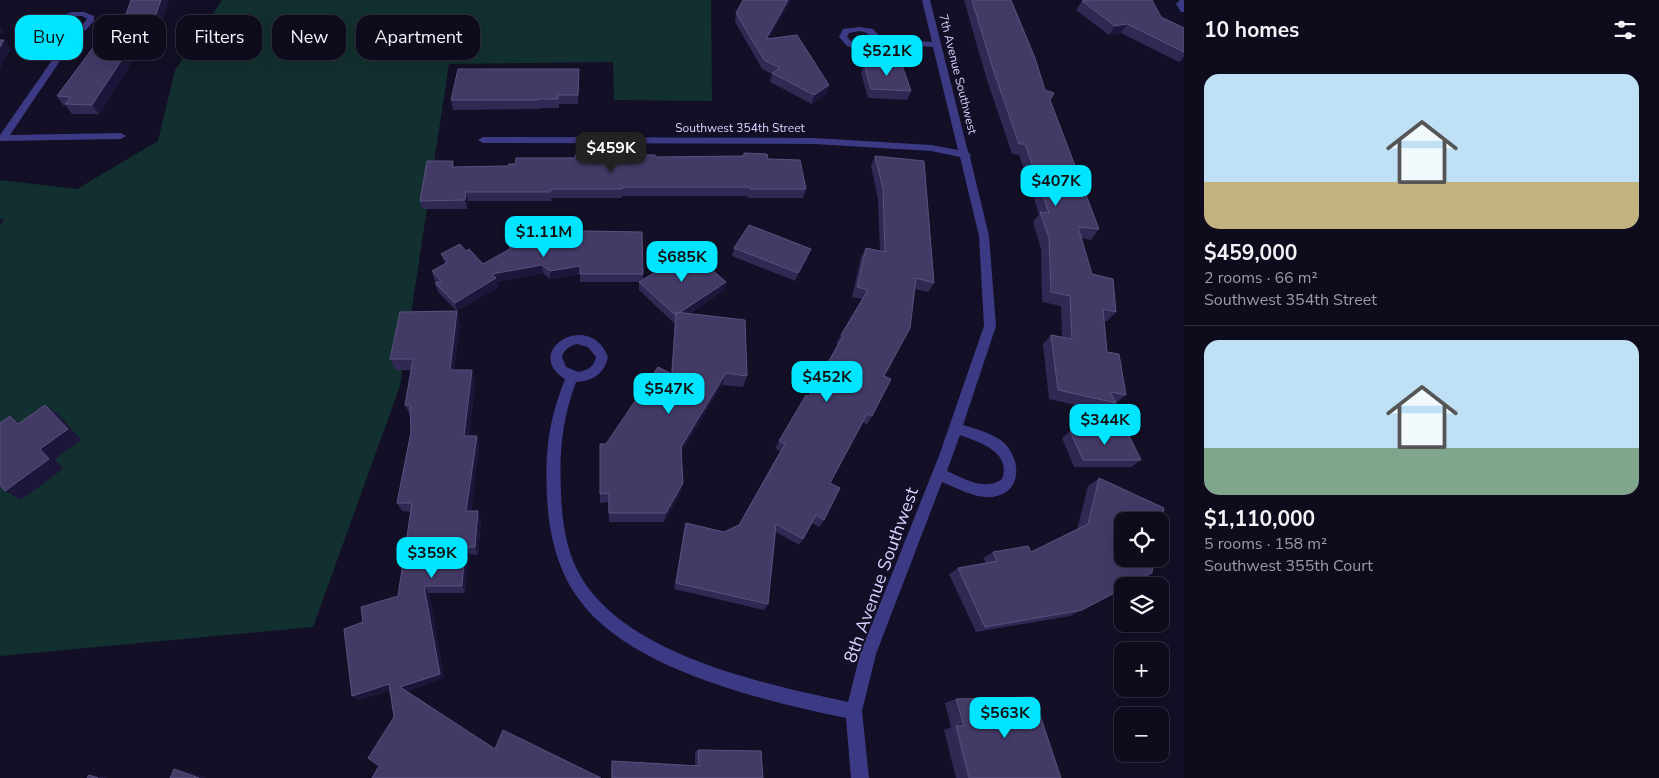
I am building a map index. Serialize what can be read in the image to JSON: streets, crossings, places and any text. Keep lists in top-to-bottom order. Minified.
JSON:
{"streets":{"street":["7th Avenue Southwest","Southwest 354th Street","8th Avenue Southwest"]},"crossings":[["7th Avenue Southwest","Southwest 354th Street"],["7th Avenue Southwest","8th Avenue Southwest"],["Southwest 354th Street","8th Avenue Southwest"]],"page":{"heading":"10 homes","chip":["Buy","Rent","Filters","New","Apartment"],"price":["$521K","$459K","$407K","$1.11M","$685K","$452K","$547K","$344K","$359K","$563K"],"list":[{"name":"$459,000","note":"2 rooms · 66 m² · Southwest 354th Street"},{"name":"$1,110,000","note":"5 rooms · 158 m² · Southwest 355th Court"}],"map_buttons":["+","−"]}}
